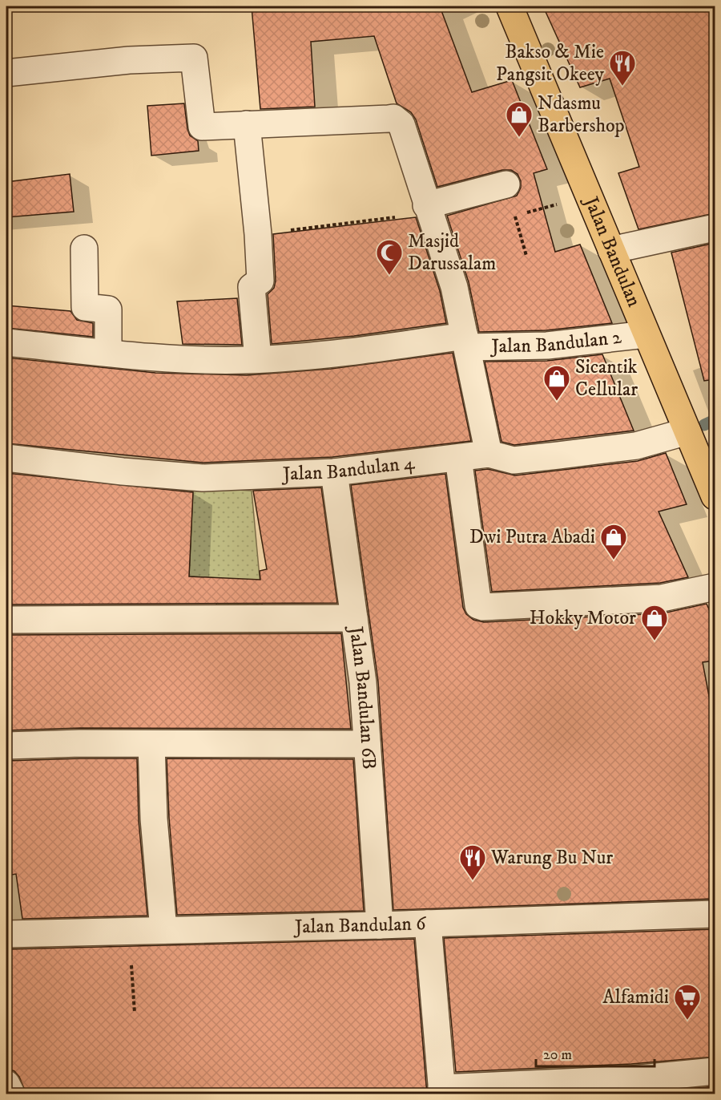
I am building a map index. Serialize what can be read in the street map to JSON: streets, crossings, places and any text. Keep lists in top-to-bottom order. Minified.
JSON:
{"streets":{"main road":["Jalan Bandulan"],"street":["Jalan Bandulan 2","Jalan Bandulan 4","Jalan Bandulan 6B","Jalan Bandulan 6"]},"crossings":[["Jalan Bandulan","Jalan Bandulan 2"],["Jalan Bandulan","Jalan Bandulan 4"],["Jalan Bandulan 4","Jalan Bandulan 6B"],["Jalan Bandulan 6B","Jalan Bandulan 6"]],"places":{"restaurant":["Bakso & Mie Pangsit Okeey","Warung Bu Nur"],"shop":["Ndasmu Barbershop","Sicantik Cellular","Dwi Putra Abadi","Hokky Motor"],"mosque":["Masjid Darussalam"],"supermarket":["Alfamidi"]},"scale_bar":"20 m"}
